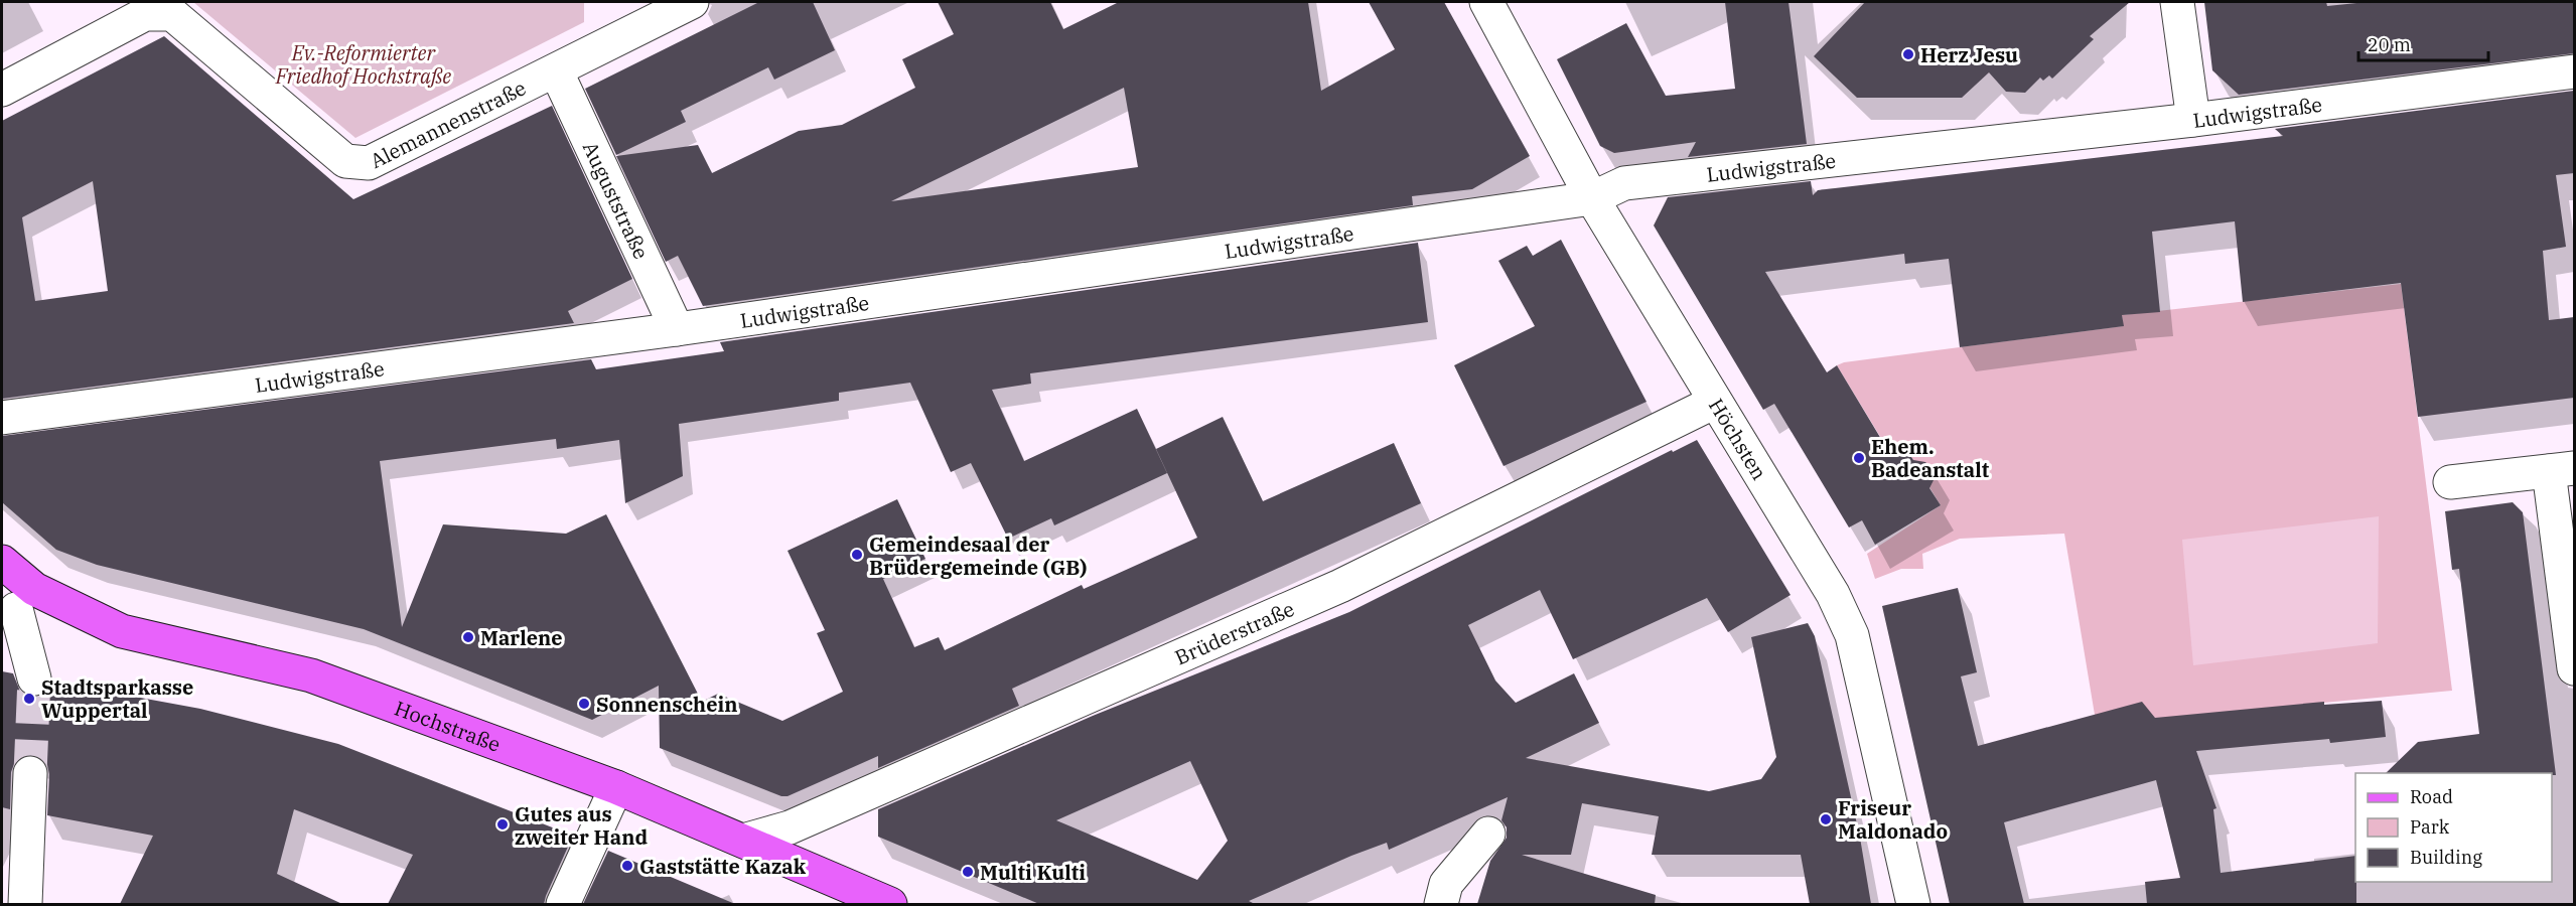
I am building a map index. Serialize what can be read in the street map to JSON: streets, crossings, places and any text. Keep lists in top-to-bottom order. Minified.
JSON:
{"streets":{"main road":["Hochstraße"],"street":["Ludwigstraße","Alemannenstraße","Auguststraße","Höchsten","Brüderstraße"]},"crossings":[["Ludwigstraße","Auguststraße"],["Ludwigstraße","Höchsten"],["Alemannenstraße","Auguststraße"],["Höchsten","Brüderstraße"],["Brüderstraße","Hochstraße"]],"parks":["Ev.-Reformierter Friedhof Hochstraße"],"places":["Herz Jesu","Ehem. Badeanstalt","Gemeindesaal der Brüdergemeinde (GB)","Marlene","Stadtsparkasse Wuppertal","Sonnenschein","Friseur Maldonado","Gutes aus zweiter Hand","Gaststätte Kazak","Multi Kulti"],"legend":["Road","Park","Building"],"scale_bar":"20 m"}
